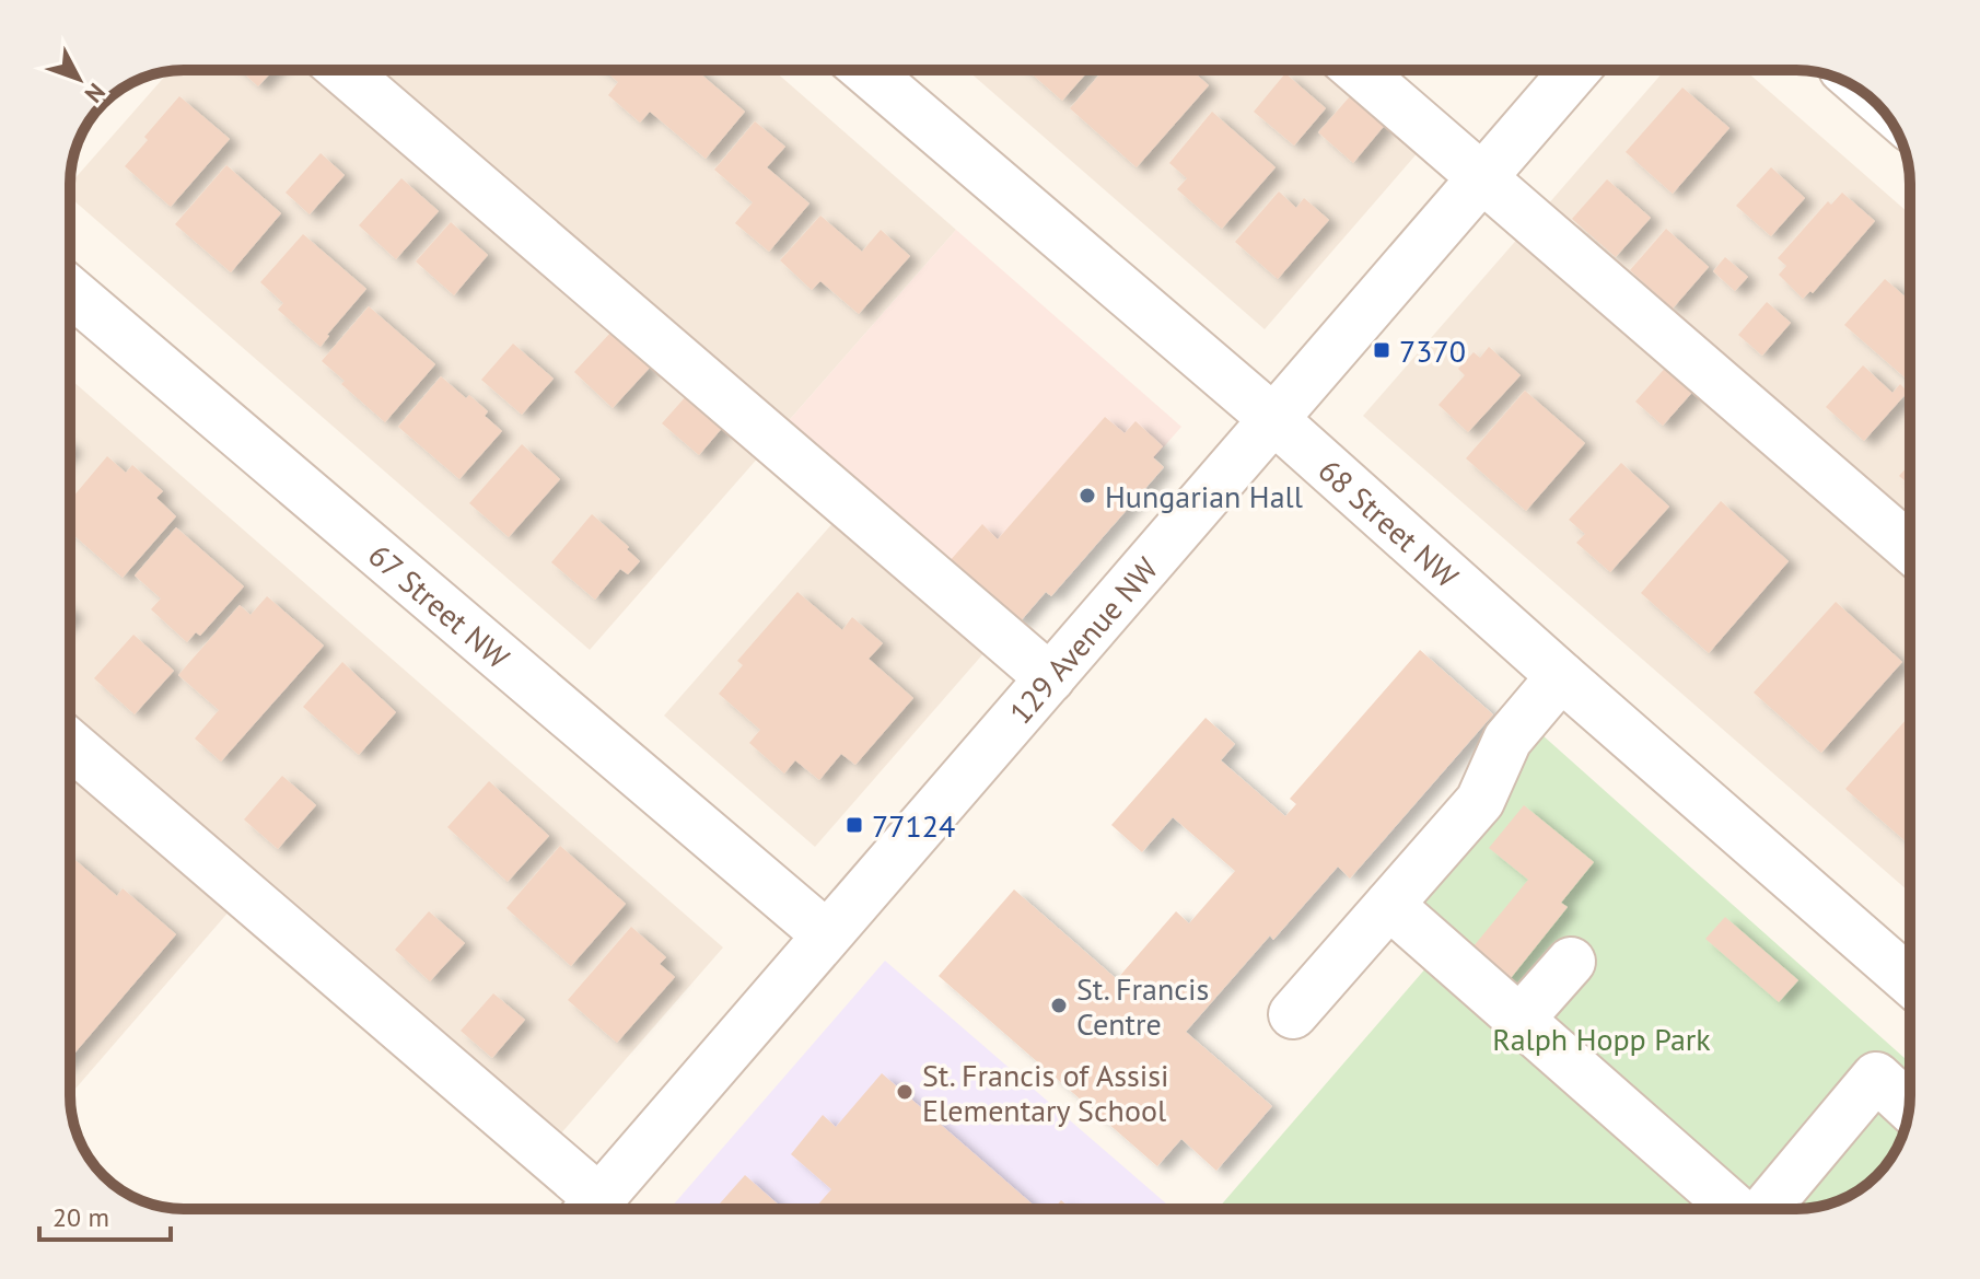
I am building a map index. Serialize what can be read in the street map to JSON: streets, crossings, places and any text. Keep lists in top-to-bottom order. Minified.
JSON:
{"streets":{"street":["68 Street NW","67 Street NW","129 Avenue NW"]},"crossings":[["68 Street NW","129 Avenue NW"],["67 Street NW","129 Avenue NW"]],"parks":["Ralph Hopp Park"],"places":{"transit":["7370","77124"],"other":["Hungarian Hall","St. Francis Centre","St. Francis of Assisi Elementary School"]},"scale_bar":"20 m","north":"bottom right"}
